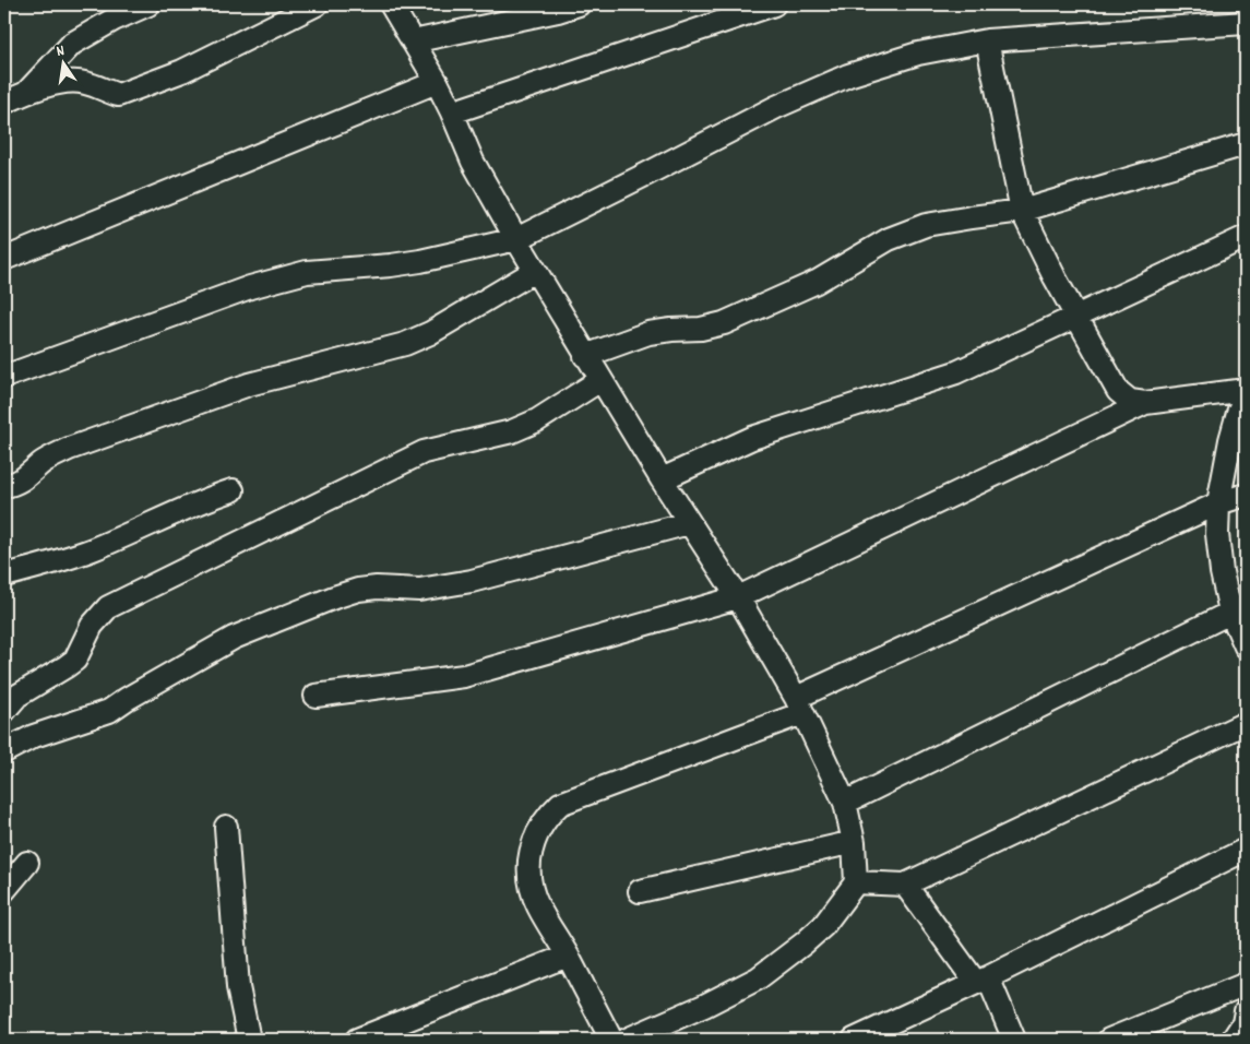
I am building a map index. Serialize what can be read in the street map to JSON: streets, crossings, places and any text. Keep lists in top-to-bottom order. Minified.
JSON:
{"north":"top"}
